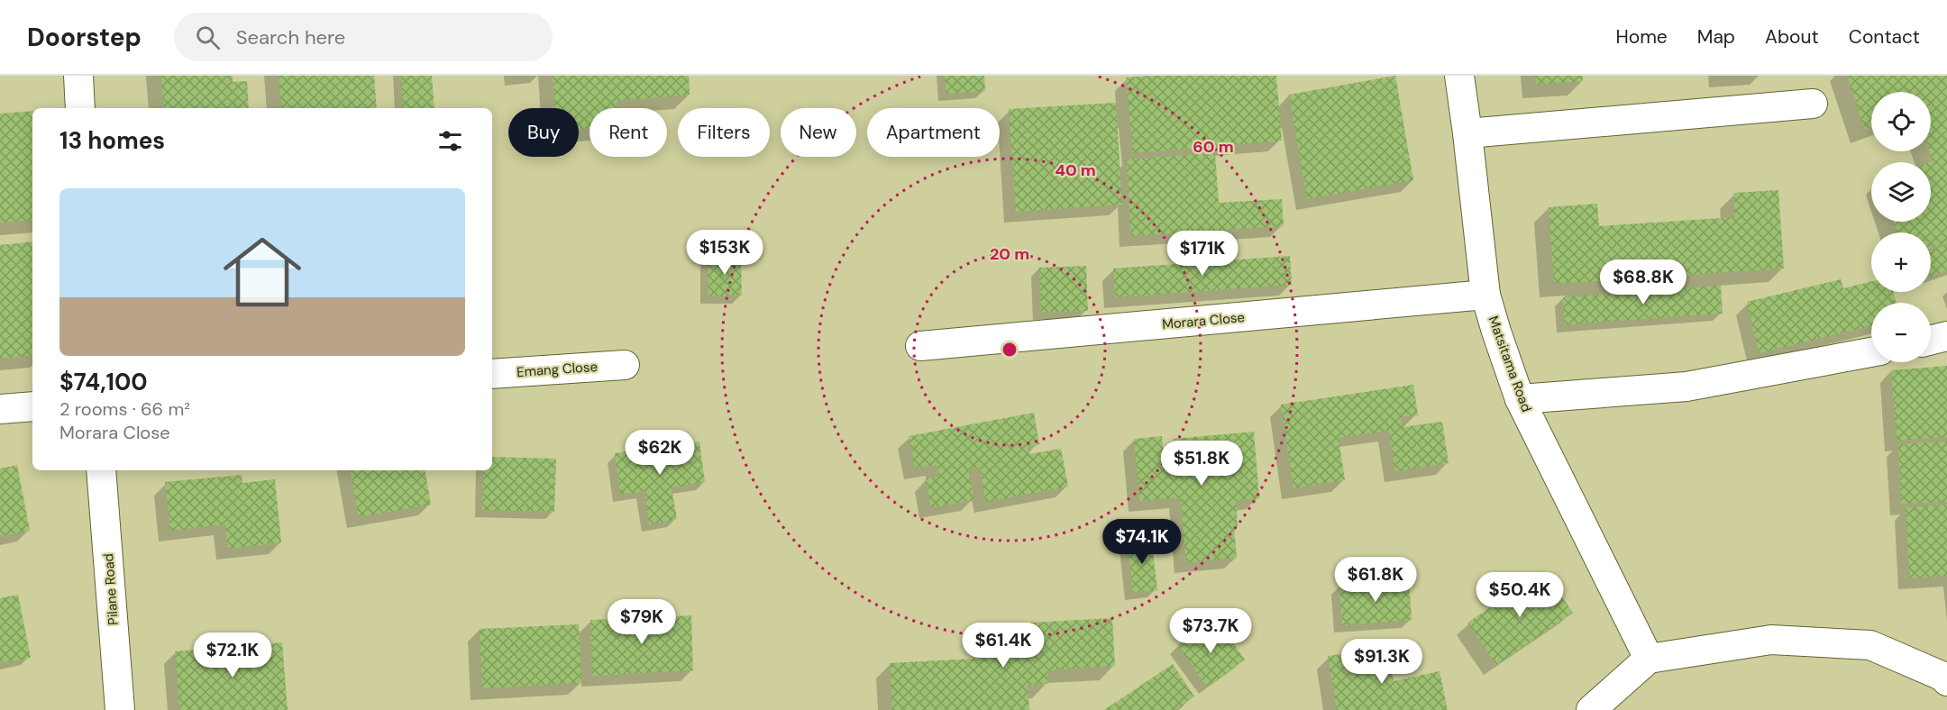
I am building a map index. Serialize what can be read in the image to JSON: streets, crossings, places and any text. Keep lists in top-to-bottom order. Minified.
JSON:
{"streets":{"street":["Morara Close","Matsitama Road","Emang Close","Pilane Road"]},"crossings":[["Morara Close","Matsitama Road"]],"page":{"header":"Doorstep","search":"Search here","nav":["Home","Map","About","Contact"],"map_buttons":["+","−"],"chip":["Buy","Rent","Filters","New","Apartment"],"heading":"13 homes","list":[{"name":"$74,100","note":"2 rooms · 66 m² · Morara Close"}],"price":["$153K","$171K","$68.8K","$62K","$51.8K","$74.1K","$61.8K","$50.4K","$79K","$73.7K","$61.4K","$72.1K","$91.3K"]},"rings":["60 m","40 m","20 m"]}
